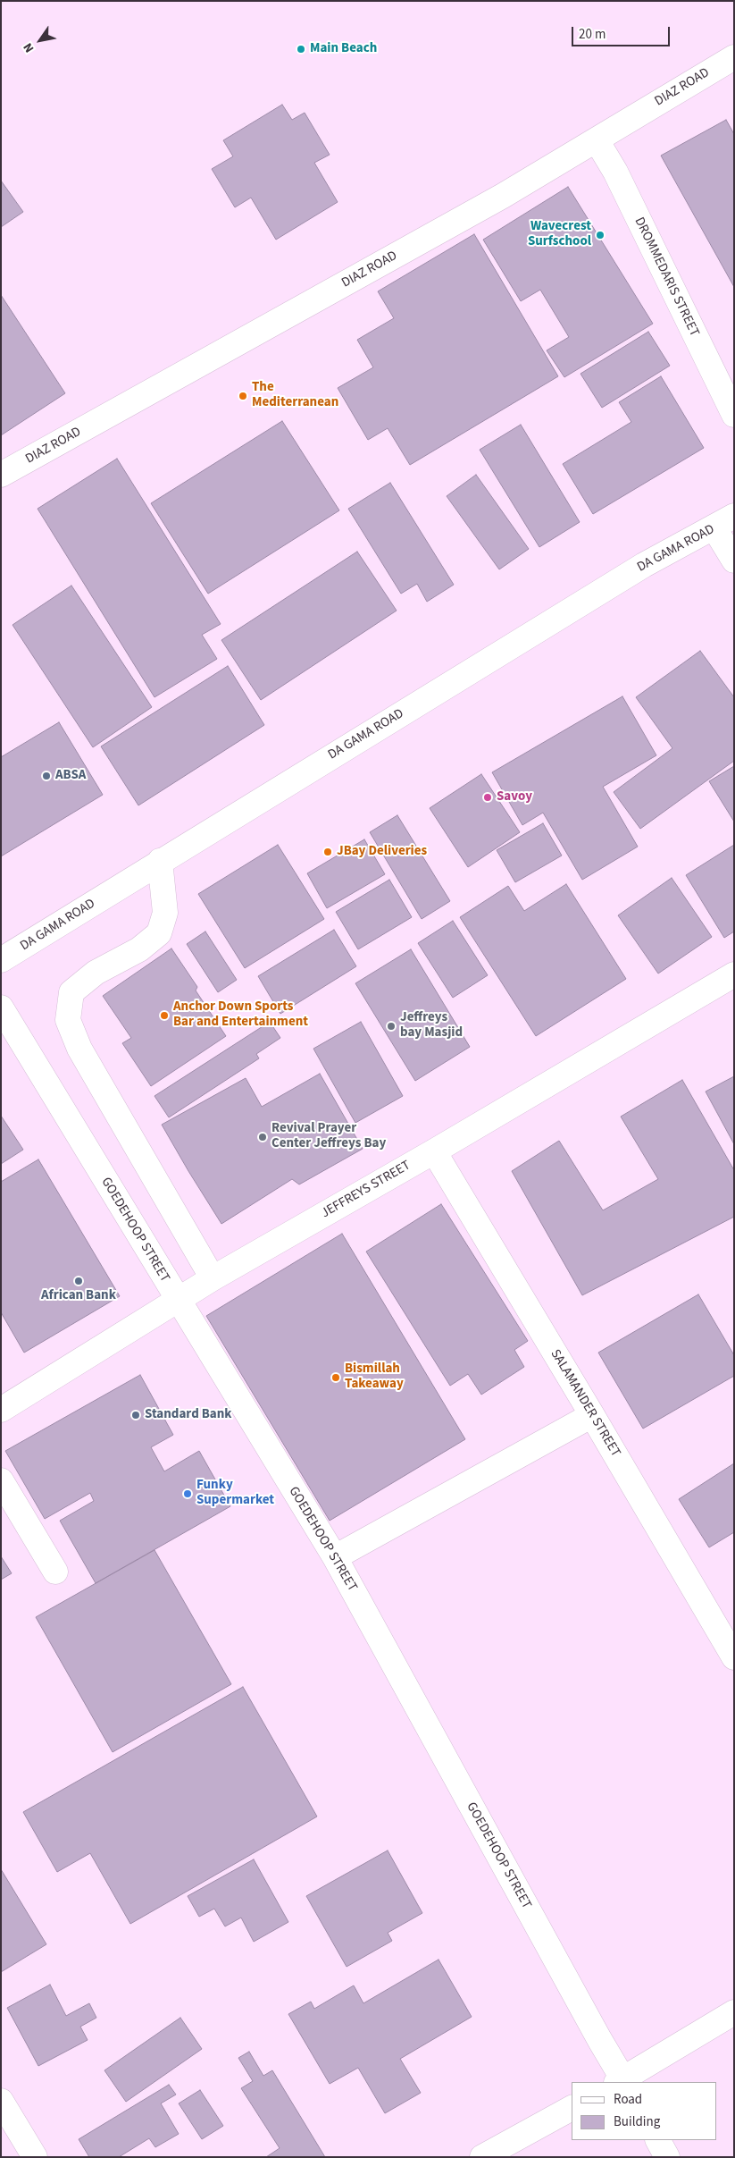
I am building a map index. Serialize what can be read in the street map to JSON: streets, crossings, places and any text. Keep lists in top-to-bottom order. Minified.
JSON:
{"streets":{"street":["DIAZ ROAD","DROMMEDARIS STREET","DA GAMA ROAD","JEFFREYS STREET","GOEDEHOOP STREET","SALAMANDER STREET"]},"crossings":[["DIAZ ROAD","DROMMEDARIS STREET"],["JEFFREYS STREET","GOEDEHOOP STREET"],["JEFFREYS STREET","SALAMANDER STREET"]],"places":["Main Beach","Wavecrest Surfschool","The Mediterranean","ABSA","Savoy","JBay Deliveries","Anchor Down Sports Bar and Entertainment","Jeffreys bay Masjid","Revival Prayer Center Jeffreys Bay","African Bank","Bismillah Takeaway","Standard Bank","Funky Supermarket"],"legend":["Road","Building"],"scale_bar":"20 m","north":"bottom left"}
